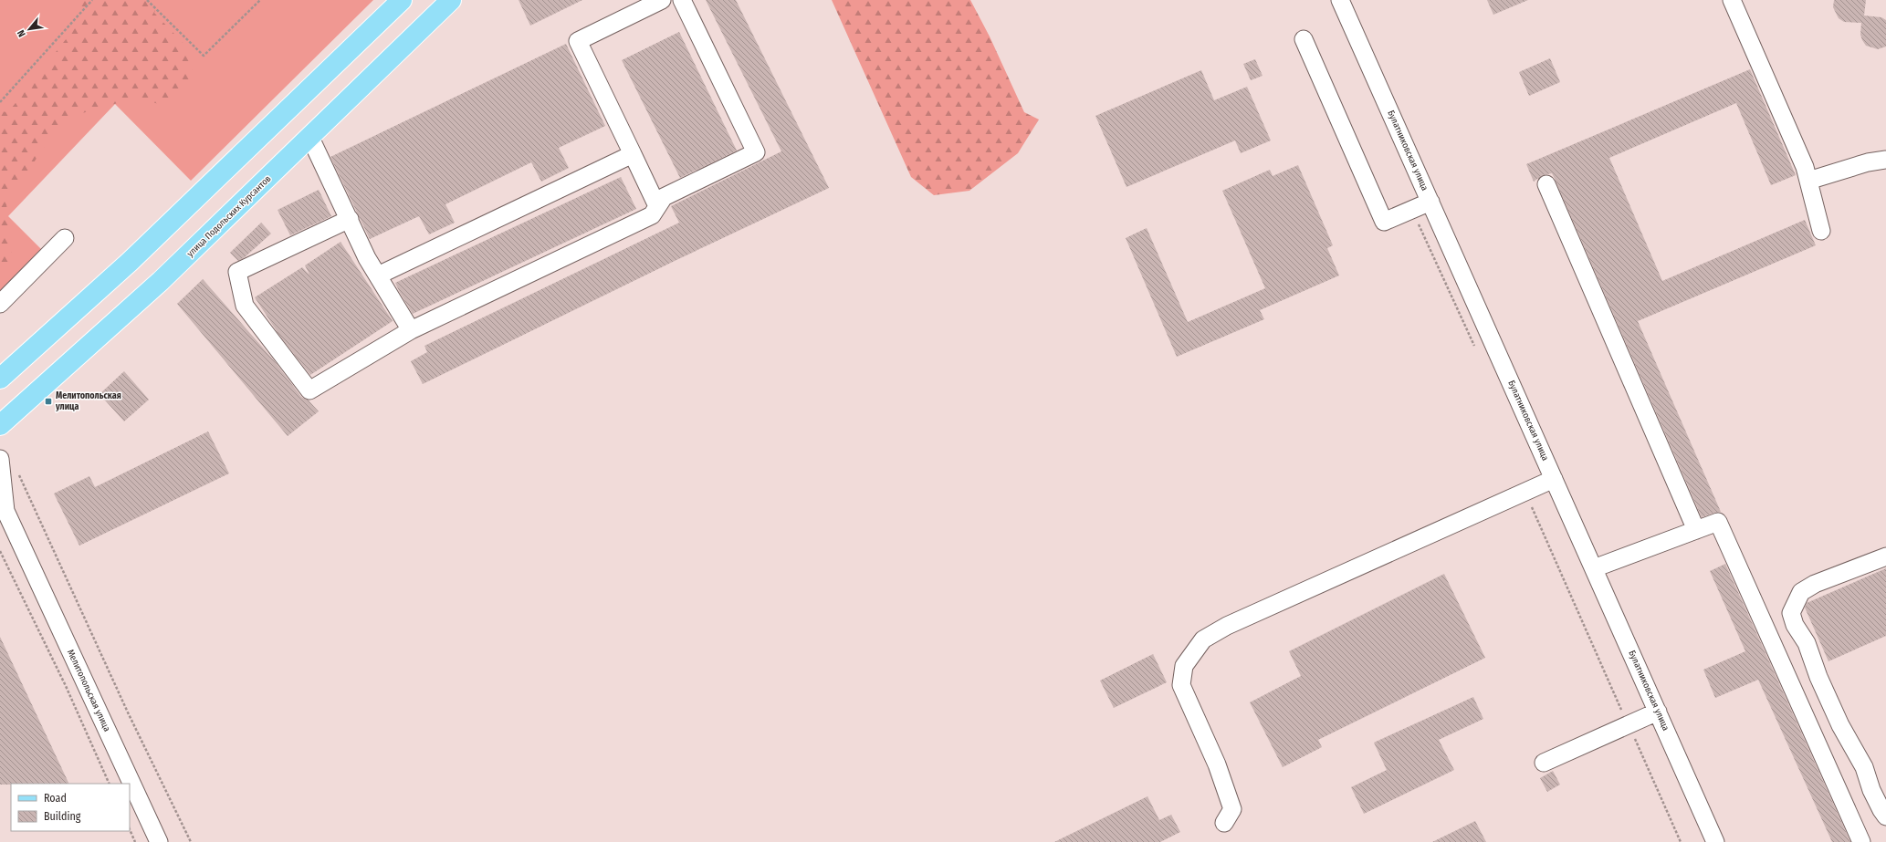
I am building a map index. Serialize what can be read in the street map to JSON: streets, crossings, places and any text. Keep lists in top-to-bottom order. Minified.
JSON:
{"streets":{"main road":["улица Подольских Курсантов"],"street":["Булатниковская улица","Мелитопольская улица"]},"places":{"transit":["Мелитопольская улица"]},"legend":["Road","Building"],"north":"bottom left"}
